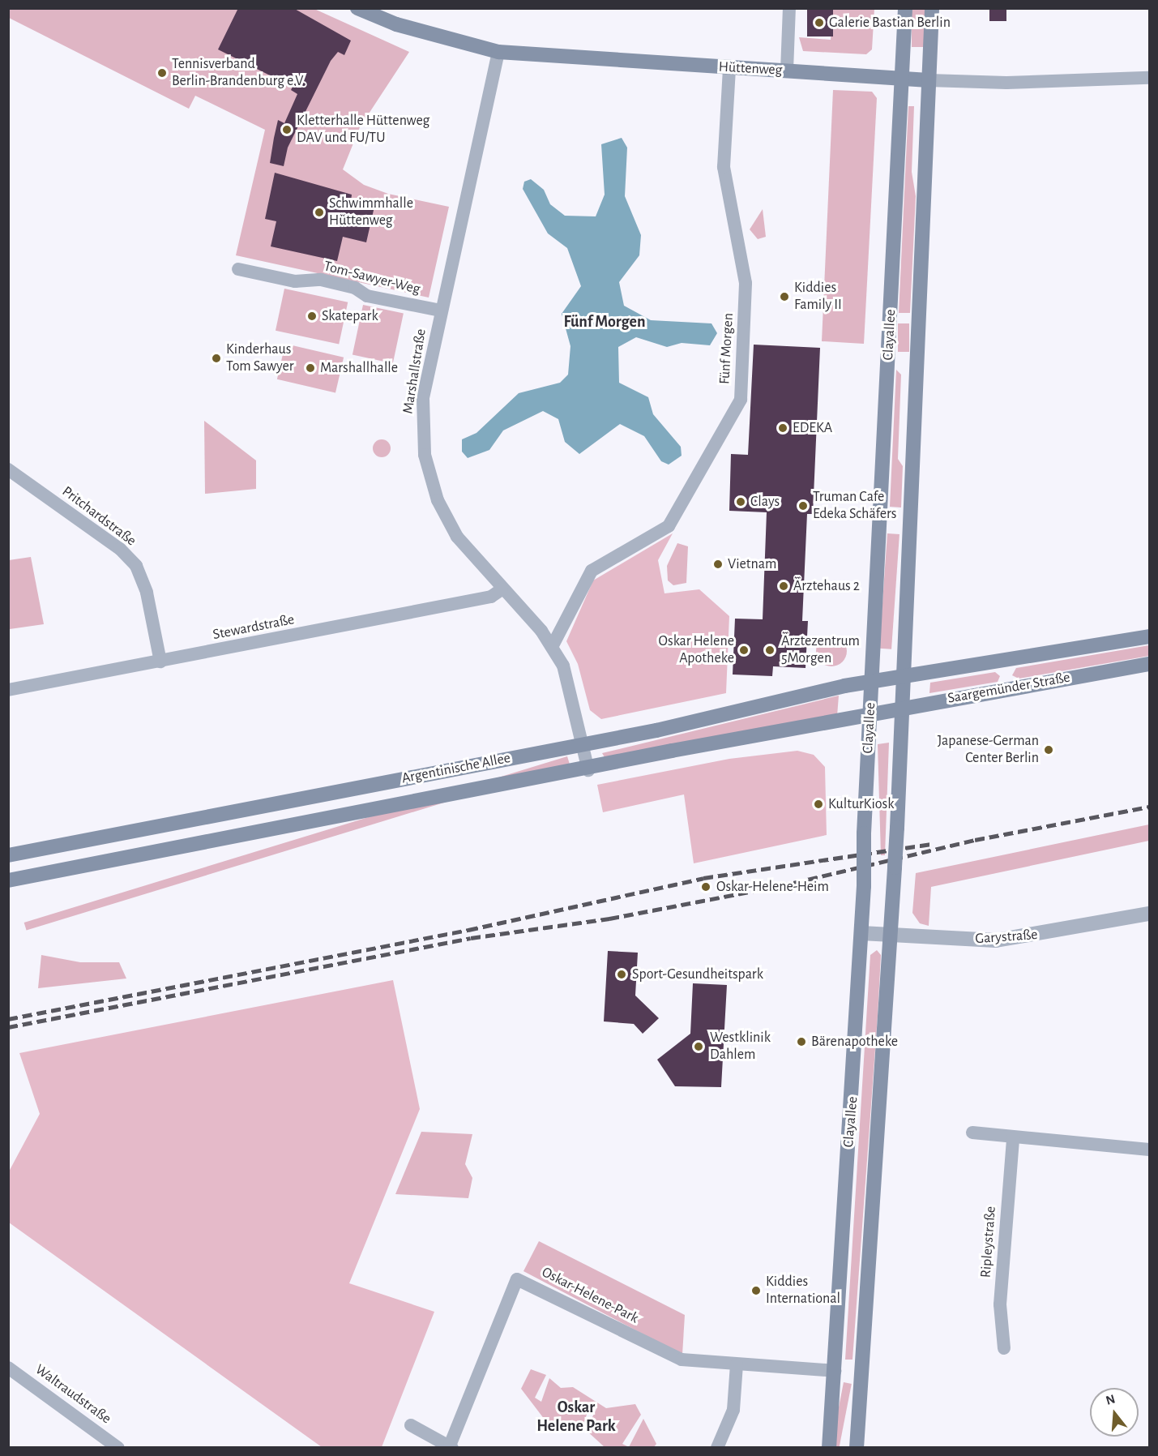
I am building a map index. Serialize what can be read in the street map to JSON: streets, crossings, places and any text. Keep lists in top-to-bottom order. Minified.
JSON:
{"streets":{"main road":["Hüttenweg","Clayallee","Saargemünder Straße","Argentinische Allee"],"street":["Tom-Sawyer-Weg","Fünf Morgen","Marshallstraße","Pritchardstraße","Stewardstraße","Garystraße","Ripleystraße","Oskar-Helene-Park","Waltraudstraße"]},"crossings":[["Hüttenweg","Clayallee"],["Hüttenweg","Fünf Morgen"],["Hüttenweg","Marshallstraße"],["Tom-Sawyer-Weg","Marshallstraße"],["Clayallee","Saargemünder Straße"],["Clayallee","Argentinische Allee"],["Clayallee","Garystraße"],["Clayallee","Oskar-Helene-Park"],["Fünf Morgen","Marshallstraße"],["Marshallstraße","Stewardstraße"],["Marshallstraße","Argentinische Allee"],["Pritchardstraße","Stewardstraße"],["Saargemünder Straße","Argentinische Allee"]],"districts":["Fünf Morgen","Oskar Helene Park"],"places":["Galerie Bastian Berlin","Tennisverband Berlin-Brandenburg e.V.","Kletterhalle Hüttenweg DAV und FU/TU","Schwimmhalle Hüttenweg","Kiddies Family II","Skatepark","Kinderhaus Tom Sawyer","Marshallhalle","EDEKA","Clays","Truman Cafe Edeka Schäfers","Vietnam","Ärztehaus 2","Oskar Helene Apotheke","Ärztezentrum 5Morgen","Japanese-German Center Berlin","KulturKiosk","Oskar-Helene-Heim","Sport-Gesundheitspark","Bärenapotheke","Westklinik Dahlem","Kiddies International"],"north":"top"}
